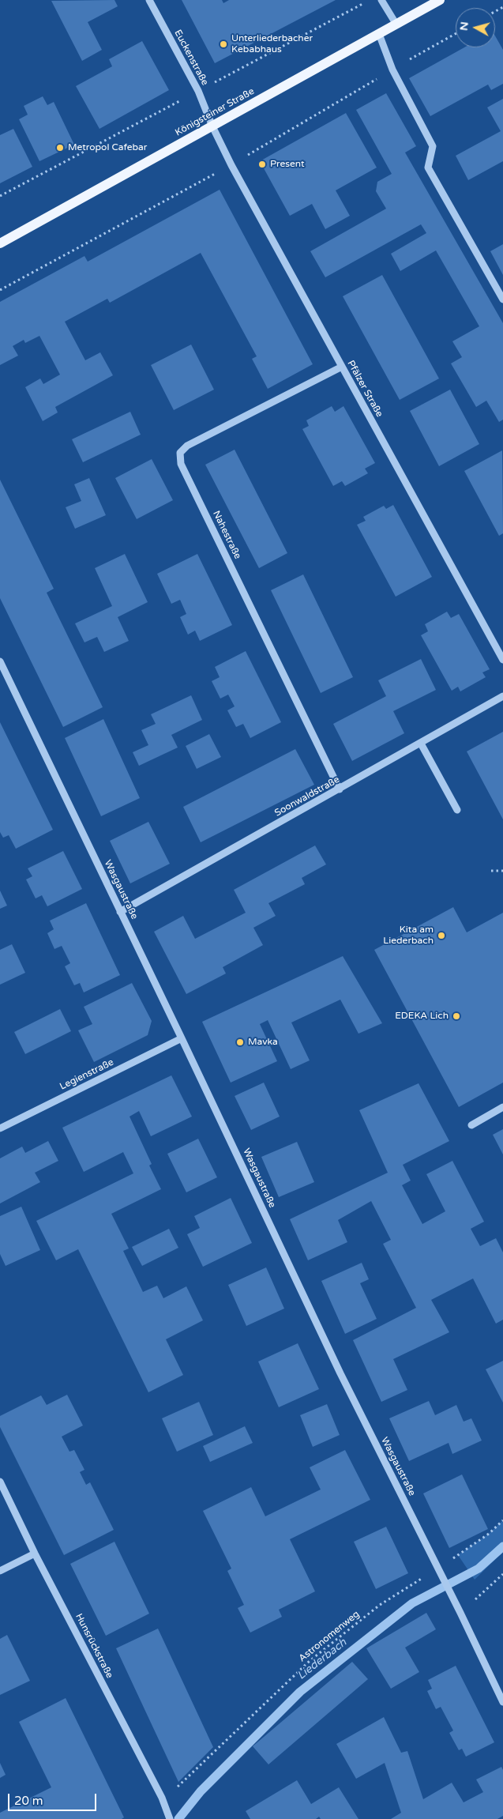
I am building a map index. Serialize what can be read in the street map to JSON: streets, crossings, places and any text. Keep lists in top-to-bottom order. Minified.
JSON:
{"streets":{"main road":["Königsteiner Straße"],"street":["Euckenstraße","Pfälzer Straße","Nahestraße","Soonwaldstraße","Wasgaustraße","Legienstraße","Hunsrückstraße"],"path":["Astronomenweg"]},"crossings":[["Euckenstraße","Königsteiner Straße"],["Euckenstraße","Pfälzer Straße"],["Königsteiner Straße","Pfälzer Straße"],["Pfälzer Straße","Nahestraße"],["Nahestraße","Soonwaldstraße"],["Soonwaldstraße","Wasgaustraße"],["Wasgaustraße","Legienstraße"],["Wasgaustraße","Astronomenweg"],["Astronomenweg","Hunsrückstraße"]],"water":["Liederbach"],"places":["Unterliederbacher Kebabhaus","Metropol Cafebar","Present","Kita am Liederbach","EDEKA Lich","Mavka"],"scale_bar":"20 m","north":"left"}
